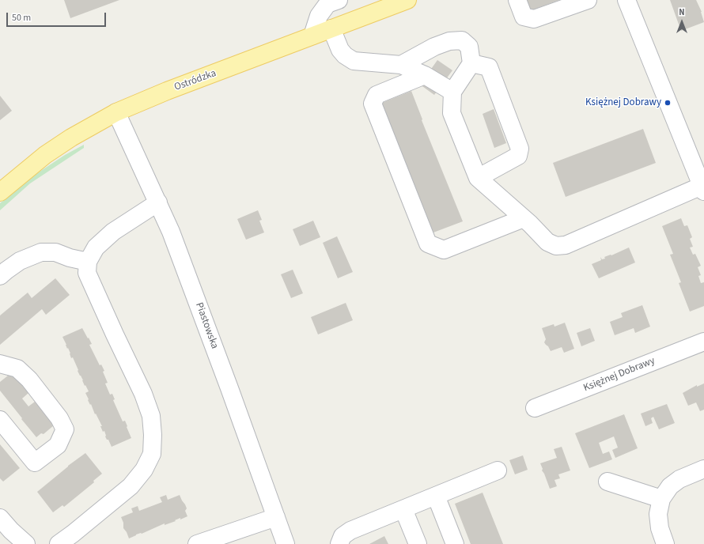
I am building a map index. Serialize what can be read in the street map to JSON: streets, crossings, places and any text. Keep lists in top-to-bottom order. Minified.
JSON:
{"streets":{"main road":["Ostródzka"],"street":["Piastowska","Księżnej Dobrawy"]},"crossings":[["Ostródzka","Piastowska"]],"places":["Księżnej Dobrawy"],"scale_bar":"50 m","north":"top"}
